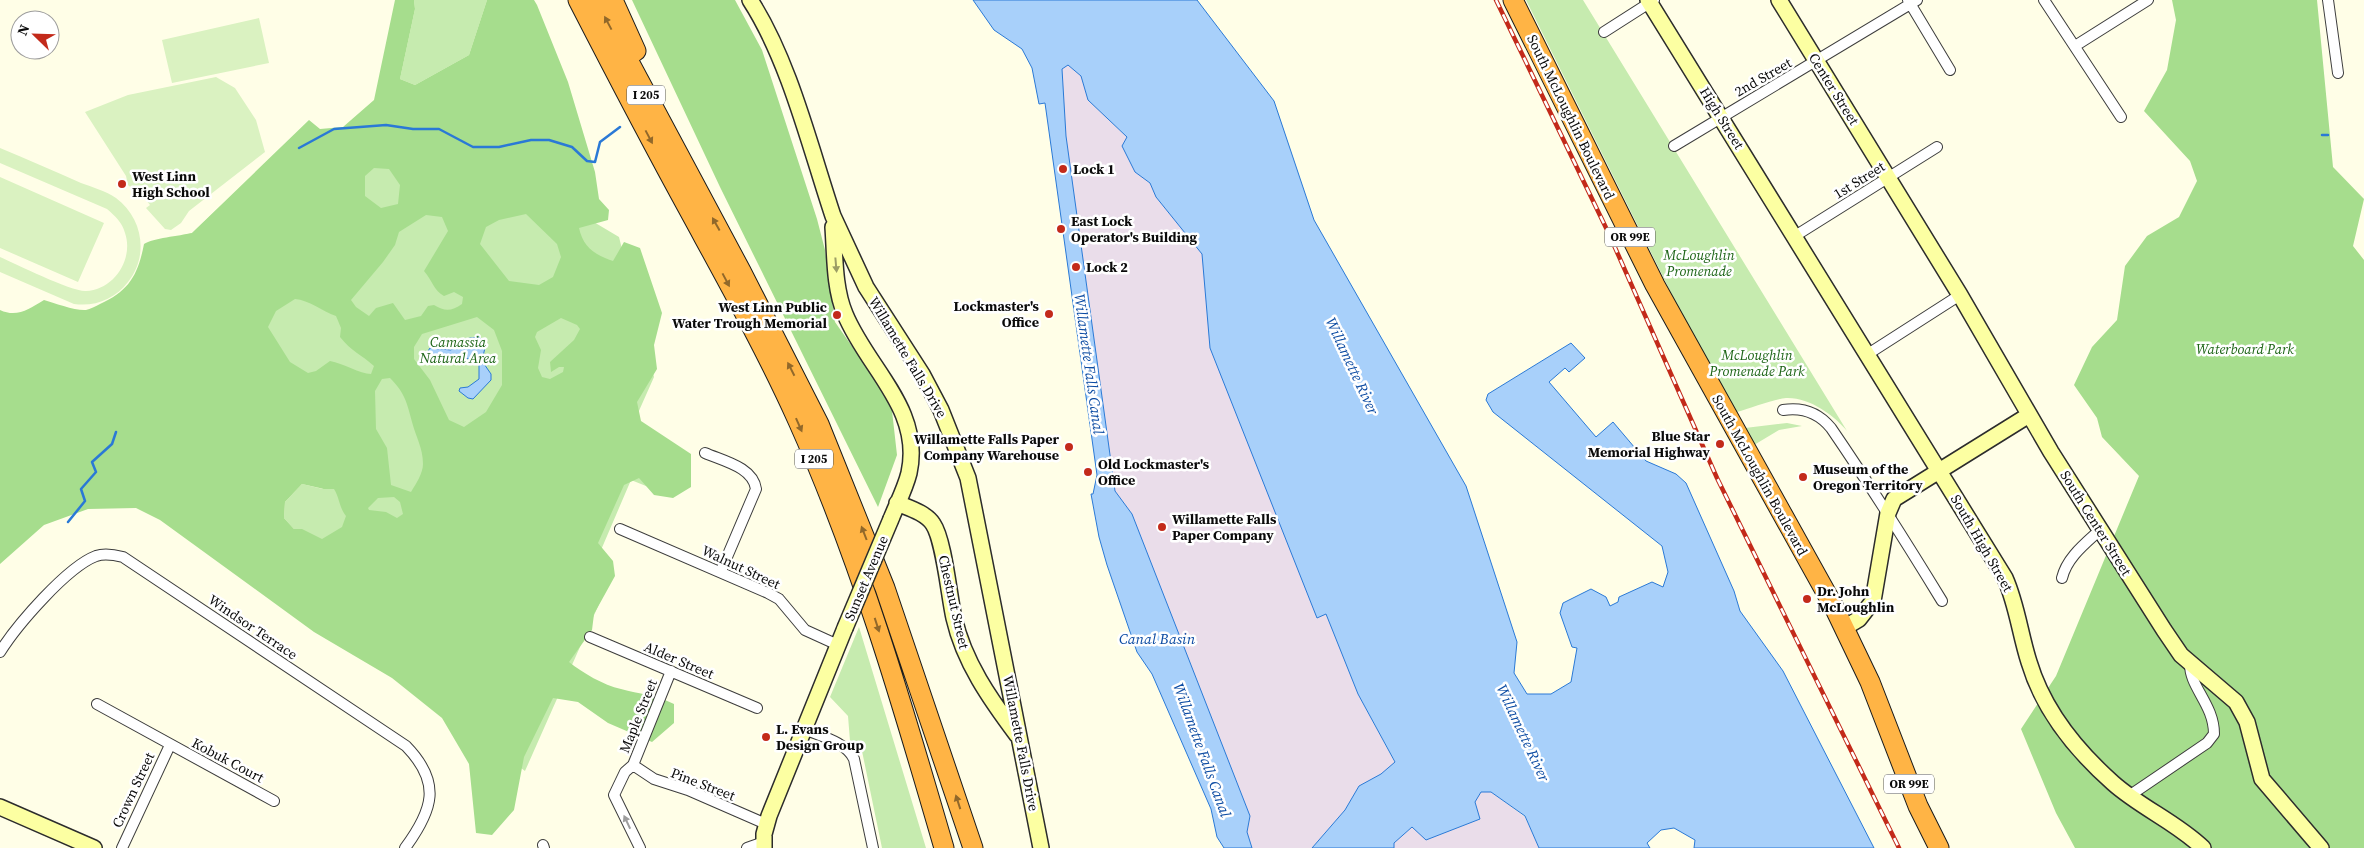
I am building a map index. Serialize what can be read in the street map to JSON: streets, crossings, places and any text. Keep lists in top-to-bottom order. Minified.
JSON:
{"streets":{"highway":["I 205","South McLoughlin Boulevard","OR 99E"],"street":["2nd Street","Center Street","High Street","1st Street","Willamette Falls Drive","South Center Street","South High Street","Walnut Street","Sunset Avenue","Chestnut Street","Windsor Terrace","Alder Street","Maple Street","Kobuk Court","Pine Street","Crown Street"]},"crossings":[["2nd Street","Center Street"],["2nd Street","High Street"],["Center Street","1st Street"],["Center Street","South Center Street"],["High Street","1st Street"],["High Street","South High Street"],["1st Street","South Center Street"],["1st Street","South High Street"],["Willamette Falls Drive","Sunset Avenue"],["Willamette Falls Drive","Chestnut Street"],["Walnut Street","Sunset Avenue"],["Sunset Avenue","Chestnut Street"],["Sunset Avenue","Pine Street"],["Alder Street","Maple Street"],["Maple Street","Pine Street"],["Kobuk Court","Crown Street"]],"one_way":["Maple Street"],"water":["Willamette Falls Canal","Willamette River","Canal Basin"],"parks":["McLoughlin Promenade","Camassia Natural Area","Waterboard Park","McLoughlin Promenade Park"],"places":["Lock 1","West Linn High School","East Lock Operator's Building","Lock 2","Lockmaster's Office","West Linn Public Water Trough Memorial","Blue Star Memorial Highway","Willamette Falls Paper Company Warehouse","Old Lockmaster's Office","Museum of the Oregon Territory","Willamette Falls Paper Company","Dr. John McLoughlin","L. Evans Design Group"],"north":"top left"}
